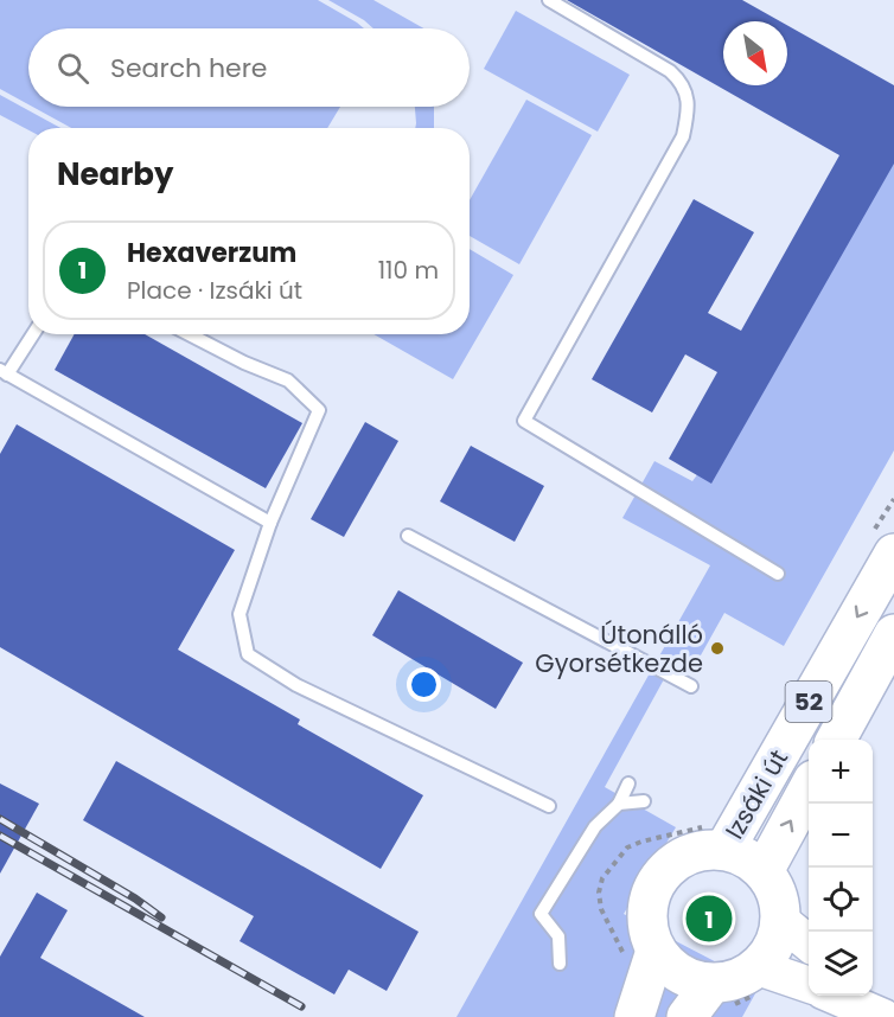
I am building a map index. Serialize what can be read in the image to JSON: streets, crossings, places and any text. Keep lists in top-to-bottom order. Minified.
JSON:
{"streets":{"main road":["52","Izsáki út"]},"places":["Útonálló Gyorsétkezde"],"north":"bottom right","page":{"search":"Search here","heading":"Nearby","list":[{"mark":"1","name":"Hexaverzum","note":"Place · Izsáki út","value":"110 m"}],"map_buttons":["+","−"],"pins":"1"}}
